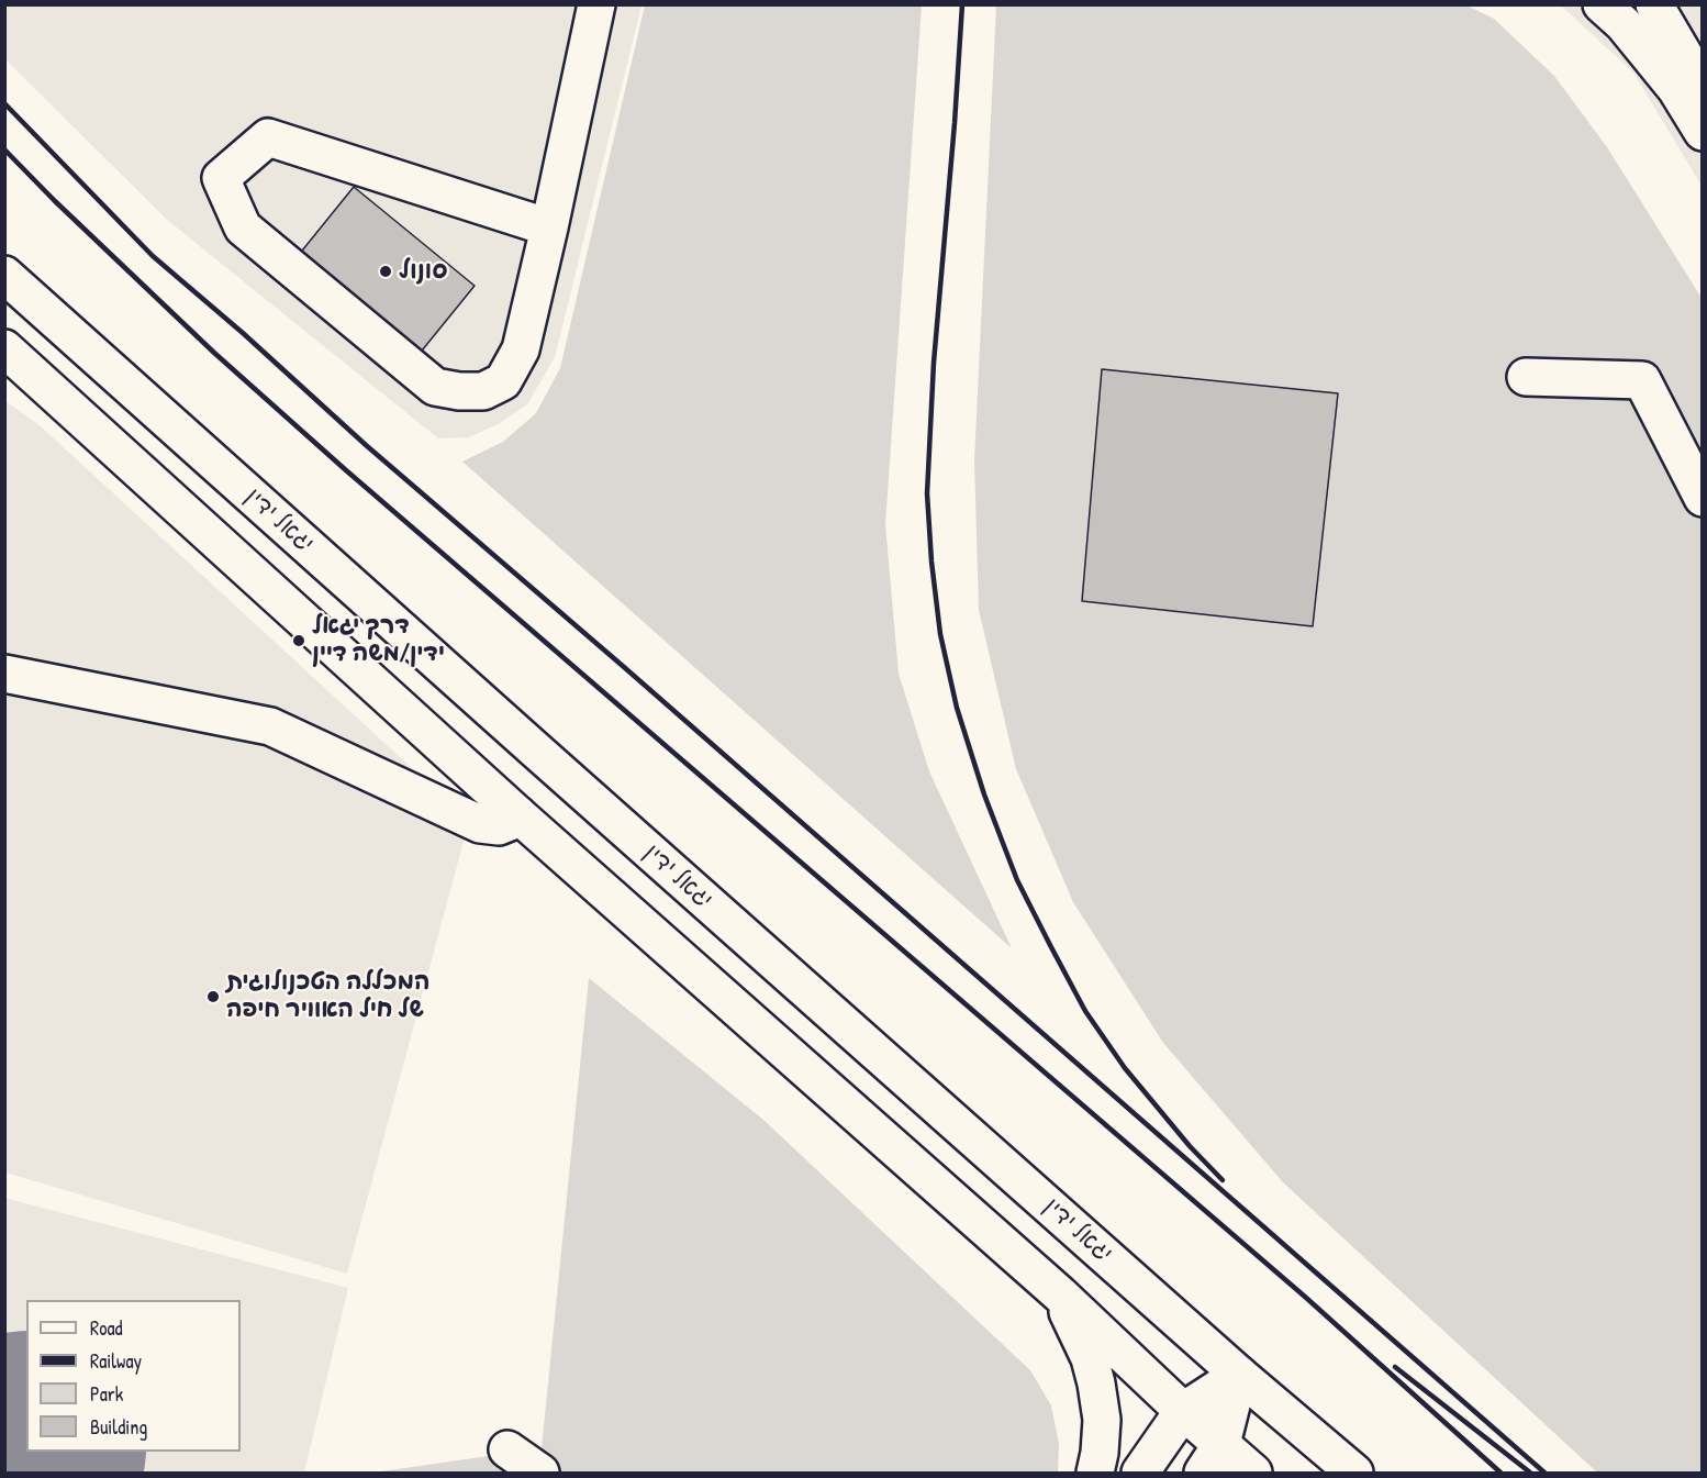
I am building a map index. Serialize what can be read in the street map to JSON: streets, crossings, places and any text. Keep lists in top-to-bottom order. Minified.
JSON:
{"streets":{"main road":["יגאל ידין"]},"places":["סונול","דרך יגאל ידין/משה דיין","המכללה הטכנולוגית של חיל האוויר חיפה"],"legend":["Road","Railway","Park","Building"]}
